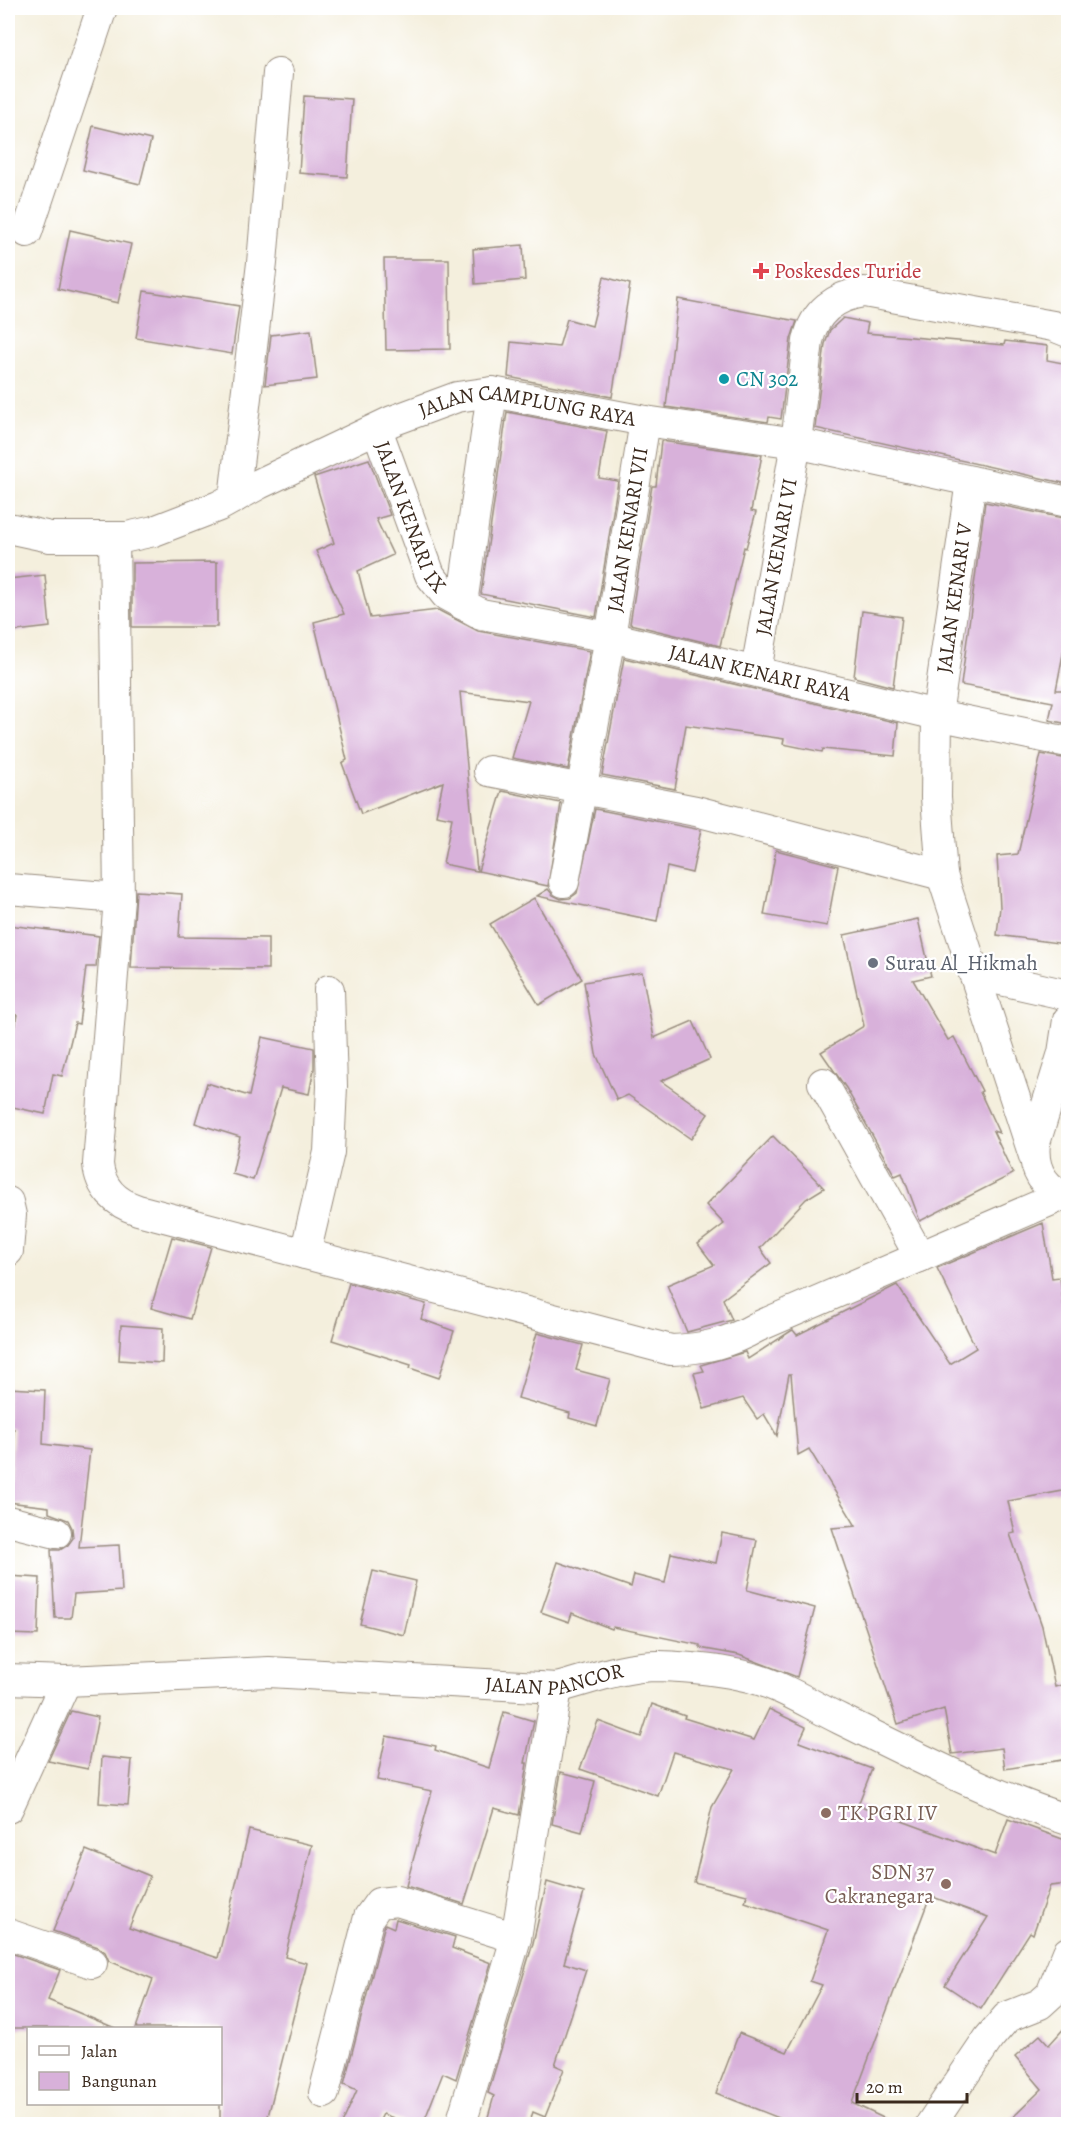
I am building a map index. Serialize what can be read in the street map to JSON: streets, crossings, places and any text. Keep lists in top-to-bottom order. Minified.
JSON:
{"streets":{"street":["JALAN CAMPLUNG RAYA","JALAN KENARI IX","JALAN KENARI VII","JALAN KENARI VI","JALAN KENARI V","JALAN KENARI RAYA","JALAN PANCOR"]},"crossings":[["JALAN CAMPLUNG RAYA","JALAN KENARI IX"],["JALAN CAMPLUNG RAYA","JALAN KENARI VII"],["JALAN CAMPLUNG RAYA","JALAN KENARI VI"],["JALAN CAMPLUNG RAYA","JALAN KENARI V"],["JALAN KENARI IX","JALAN KENARI RAYA"],["JALAN KENARI VII","JALAN KENARI RAYA"],["JALAN KENARI VI","JALAN KENARI RAYA"],["JALAN KENARI V","JALAN KENARI RAYA"]],"places":{"health":["Poskesdes Turide"],"other":["CN 302","Surau Al_Hikmah","TK PGRI IV","SDN 37 Cakranegara"]},"legend":["Jalan","Bangunan"],"scale_bar":"20 m"}
